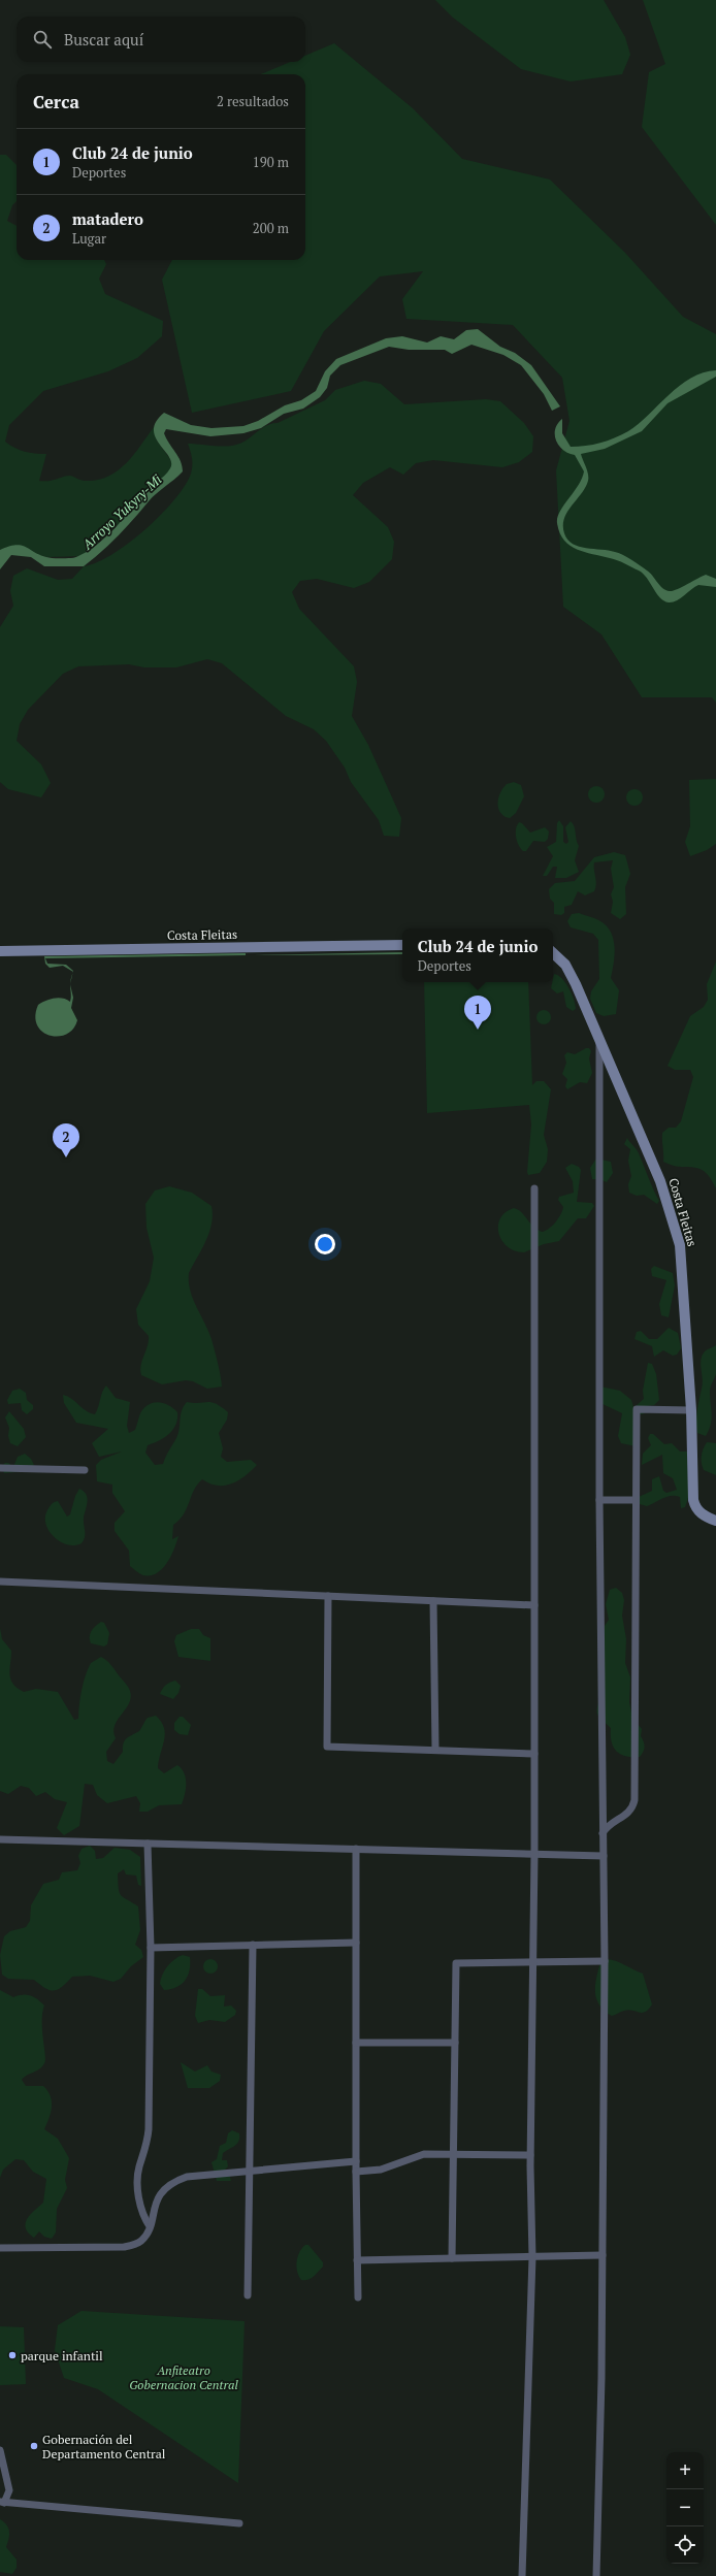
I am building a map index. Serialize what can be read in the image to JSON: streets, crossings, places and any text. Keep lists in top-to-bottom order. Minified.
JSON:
{"streets":{"main road":["Costa Fleitas"]},"water":["Arroyo Yukyry-Mi"],"parks":["Anfiteatro Gobernacion Central"],"places":["parque infantil","Gobernación del Departamento Central"],"page":{"search":"Buscar aquí","heading":["Cerca","2 resultados"],"list":[{"mark":"1","name":"Club 24 de junio","note":"Deportes","value":"190 m"},{"mark":"2","name":"matadero","note":"Lugar","value":"200 m"}],"popup":["Club 24 de junio","Deportes"],"pins":["1","2"],"map_buttons":["+","−"]}}
